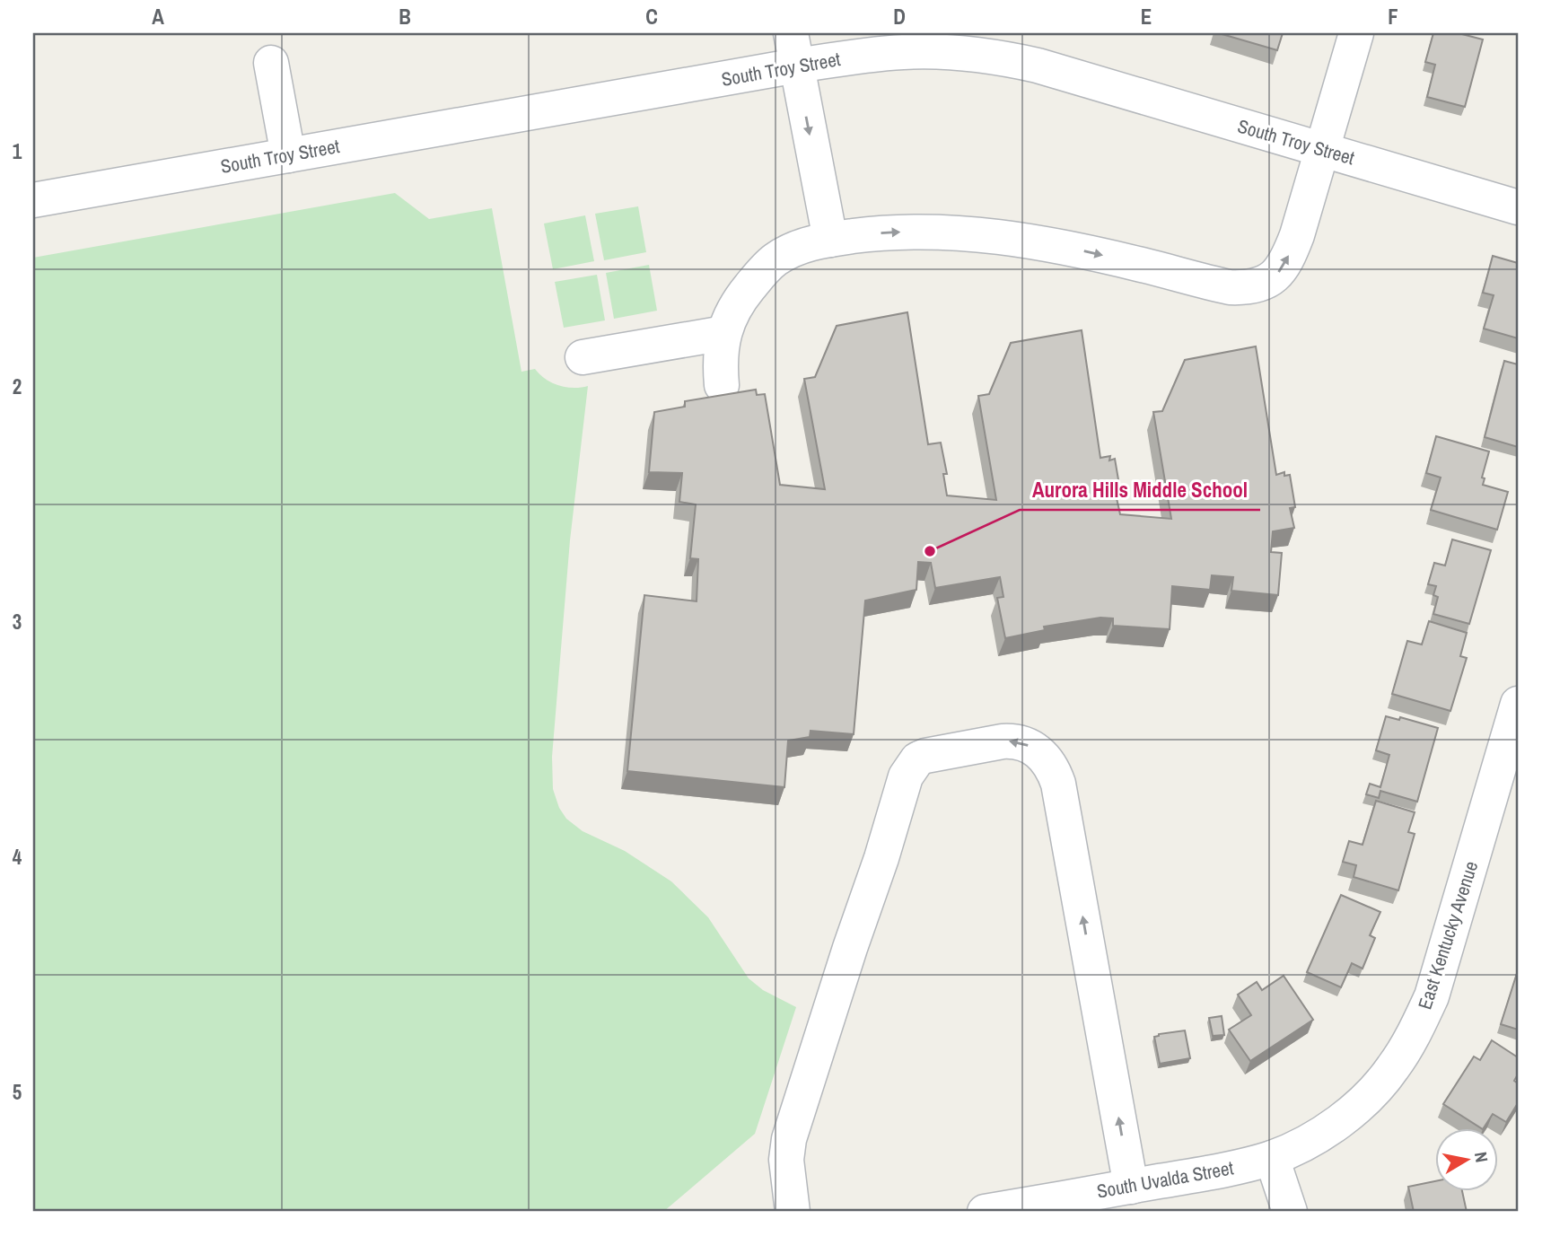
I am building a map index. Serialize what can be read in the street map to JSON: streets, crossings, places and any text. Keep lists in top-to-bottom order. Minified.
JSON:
{"streets":{"street":["South Troy Street","East Kentucky Avenue","South Uvalda Street"]},"crossings":[["East Kentucky Avenue","South Uvalda Street"]],"places":["Aurora Hills Middle School"],"north":"right","grid":{"columns":["A","B","C","D","E","F"],"rows":["1","2","3","4","5"]}}
